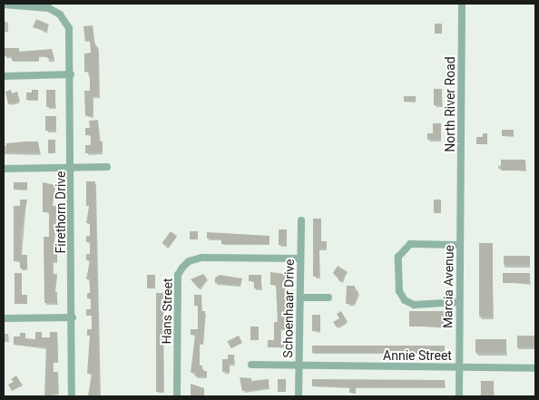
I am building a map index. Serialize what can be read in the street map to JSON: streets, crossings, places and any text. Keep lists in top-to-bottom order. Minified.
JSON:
{"streets":{"street":["North River Road","Firethorn Drive","Marcia Avenue","Schoenhaar Drive","Hans Street","Annie Street"]},"crossings":[["North River Road","Marcia Avenue"],["Marcia Avenue","Annie Street"],["Schoenhaar Drive","Hans Street"],["Schoenhaar Drive","Annie Street"]]}
